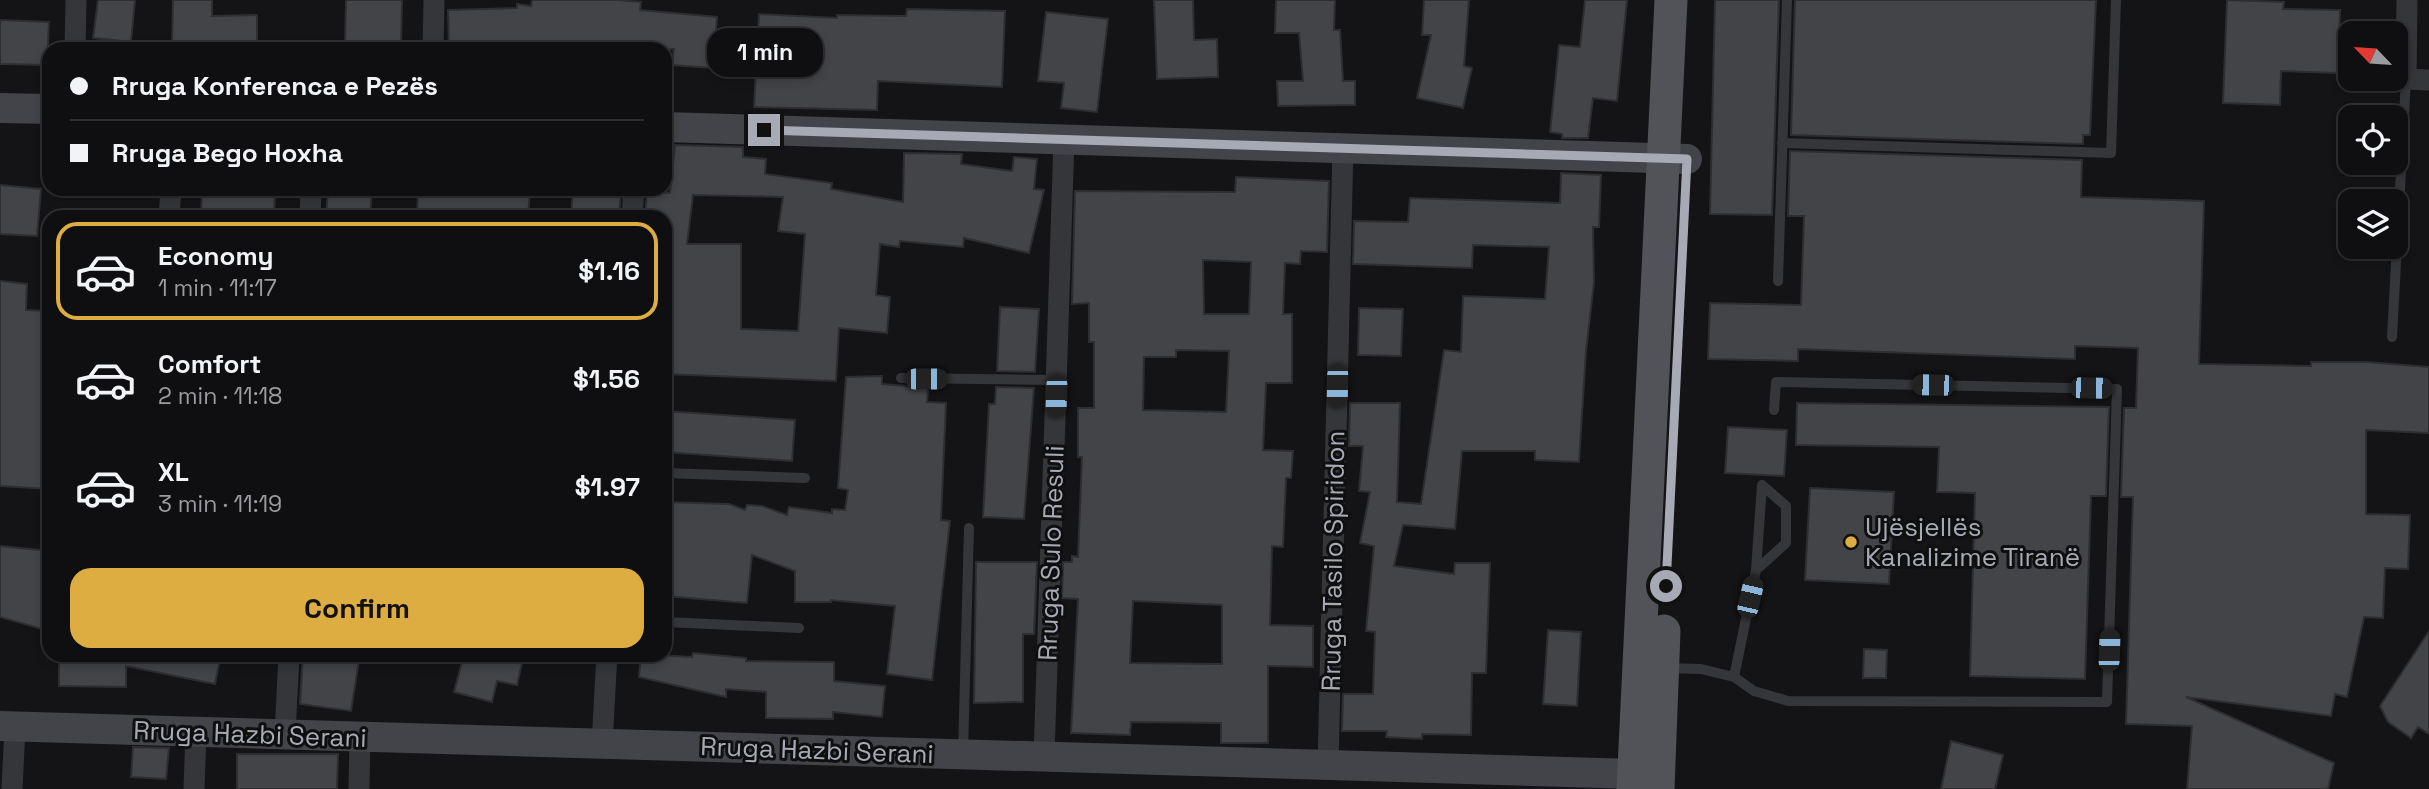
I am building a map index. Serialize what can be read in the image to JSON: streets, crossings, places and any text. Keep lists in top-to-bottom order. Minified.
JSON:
{"streets":{"street":["Rruga Sulo Resuli","Rruga Tasilo Spiridon","Rruga Hazbi Serani"]},"crossings":[["Rruga Sulo Resuli","Rruga Hazbi Serani"],["Rruga Tasilo Spiridon","Rruga Hazbi Serani"]],"places":["Ujësjellës Kanalizime Tiranë"],"north":"top left","page":{"bubble":"1 min","banner":["Rruga Konferenca e Pezës","Rruga Bego Hoxha"],"list":[{"name":"Economy","note":"1 min · 11:17","value":"$1.16"},{"name":"Comfort","note":"2 min · 11:18","value":"$1.56"},{"name":"XL","note":"3 min · 11:19","value":"$1.97"}],"buttons":"Confirm"}}
